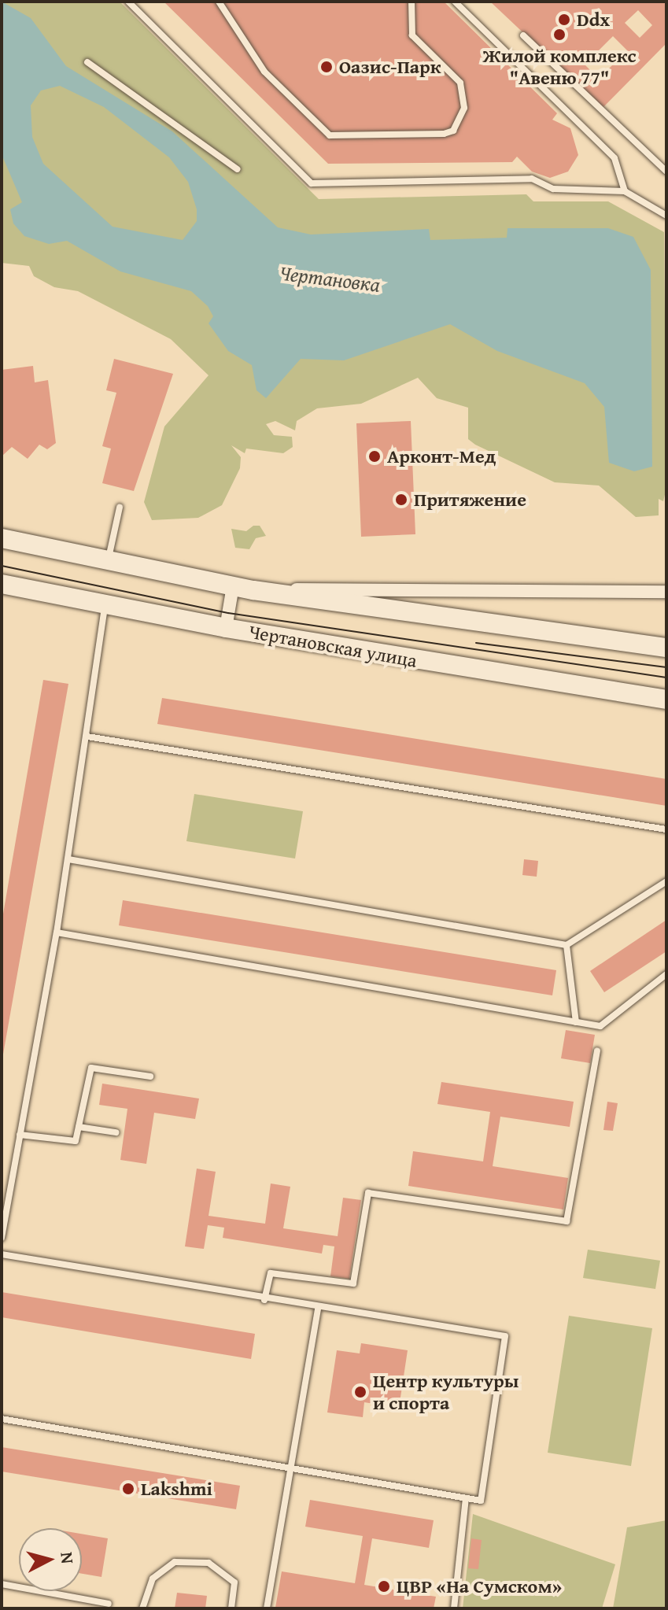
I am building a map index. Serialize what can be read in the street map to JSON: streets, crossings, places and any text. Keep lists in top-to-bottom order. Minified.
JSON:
{"streets":{"main road":["Чертановская улица"]},"water":["Чертановка"],"places":["Ddx","Жилой комплекс \"Авеню 77\"","Оазис-Парк","Арконт-Мед","Притяжение","Центр культуры и спорта","Lakshmi","ЦВР «На Сумском»"],"north":"right"}
